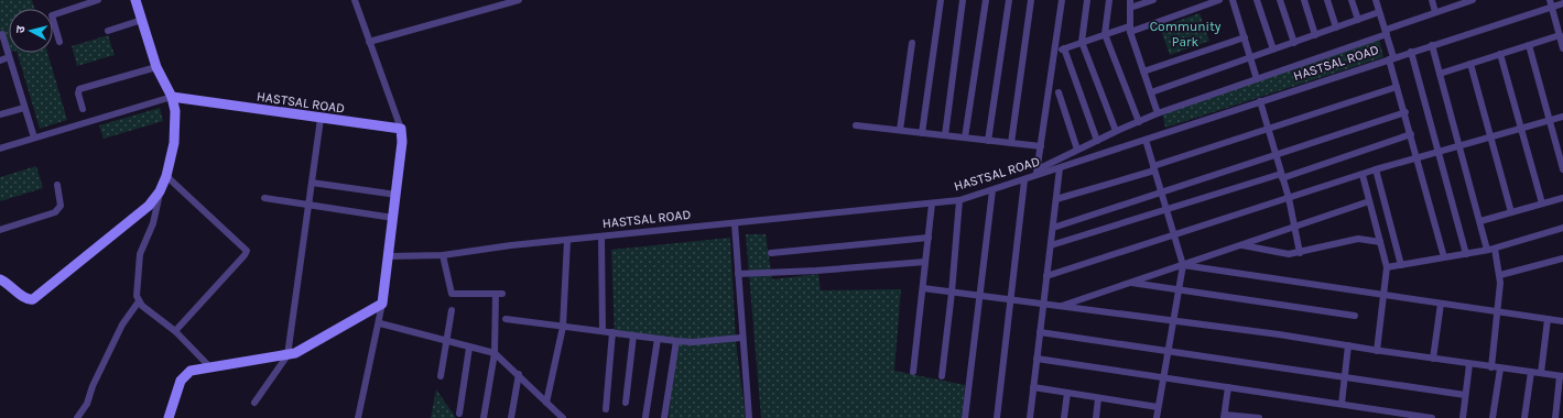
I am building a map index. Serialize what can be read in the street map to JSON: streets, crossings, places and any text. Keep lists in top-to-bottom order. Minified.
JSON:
{"streets":{"street":["HASTSAL ROAD"]},"parks":["Community Park"],"north":"left"}
